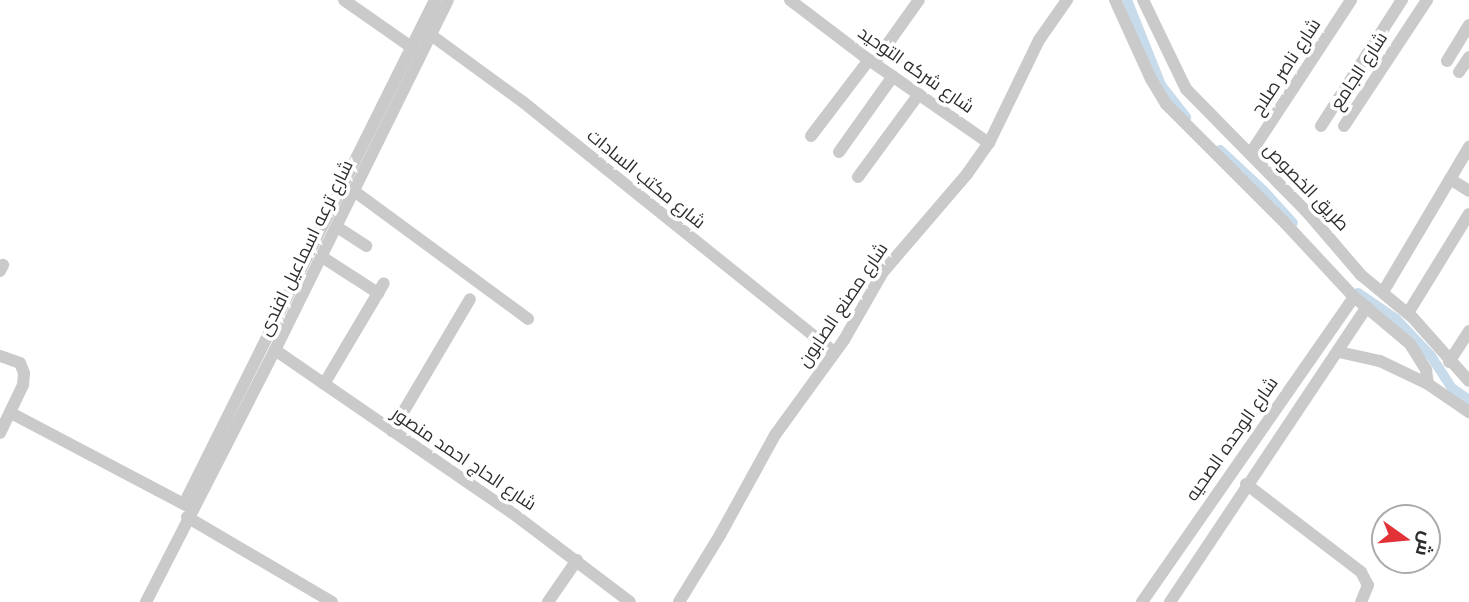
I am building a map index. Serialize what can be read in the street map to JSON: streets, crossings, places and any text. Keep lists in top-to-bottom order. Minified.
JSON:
{"streets":{"street":["شارع ناصر صلاح","شارع شركه التوحيد","شارع الجامع","شارع مكتب السادات","طريق الخصوص","شارع ترعه اسماعيل افندى","شارع مصنع الصابون","شارع الوحده الصحيه","شارع الحاج احمد منصور"]},"crossings":[["شارع ناصر صلاح","طريق الخصوص"],["شارع شركه التوحيد","شارع مصنع الصابون"],["شارع مكتب السادات","شارع ترعه اسماعيل افندى"],["شارع مكتب السادات","شارع مصنع الصابون"],["شارع ترعه اسماعيل افندى","شارع الحاج احمد منصور"]],"north":"right"}
